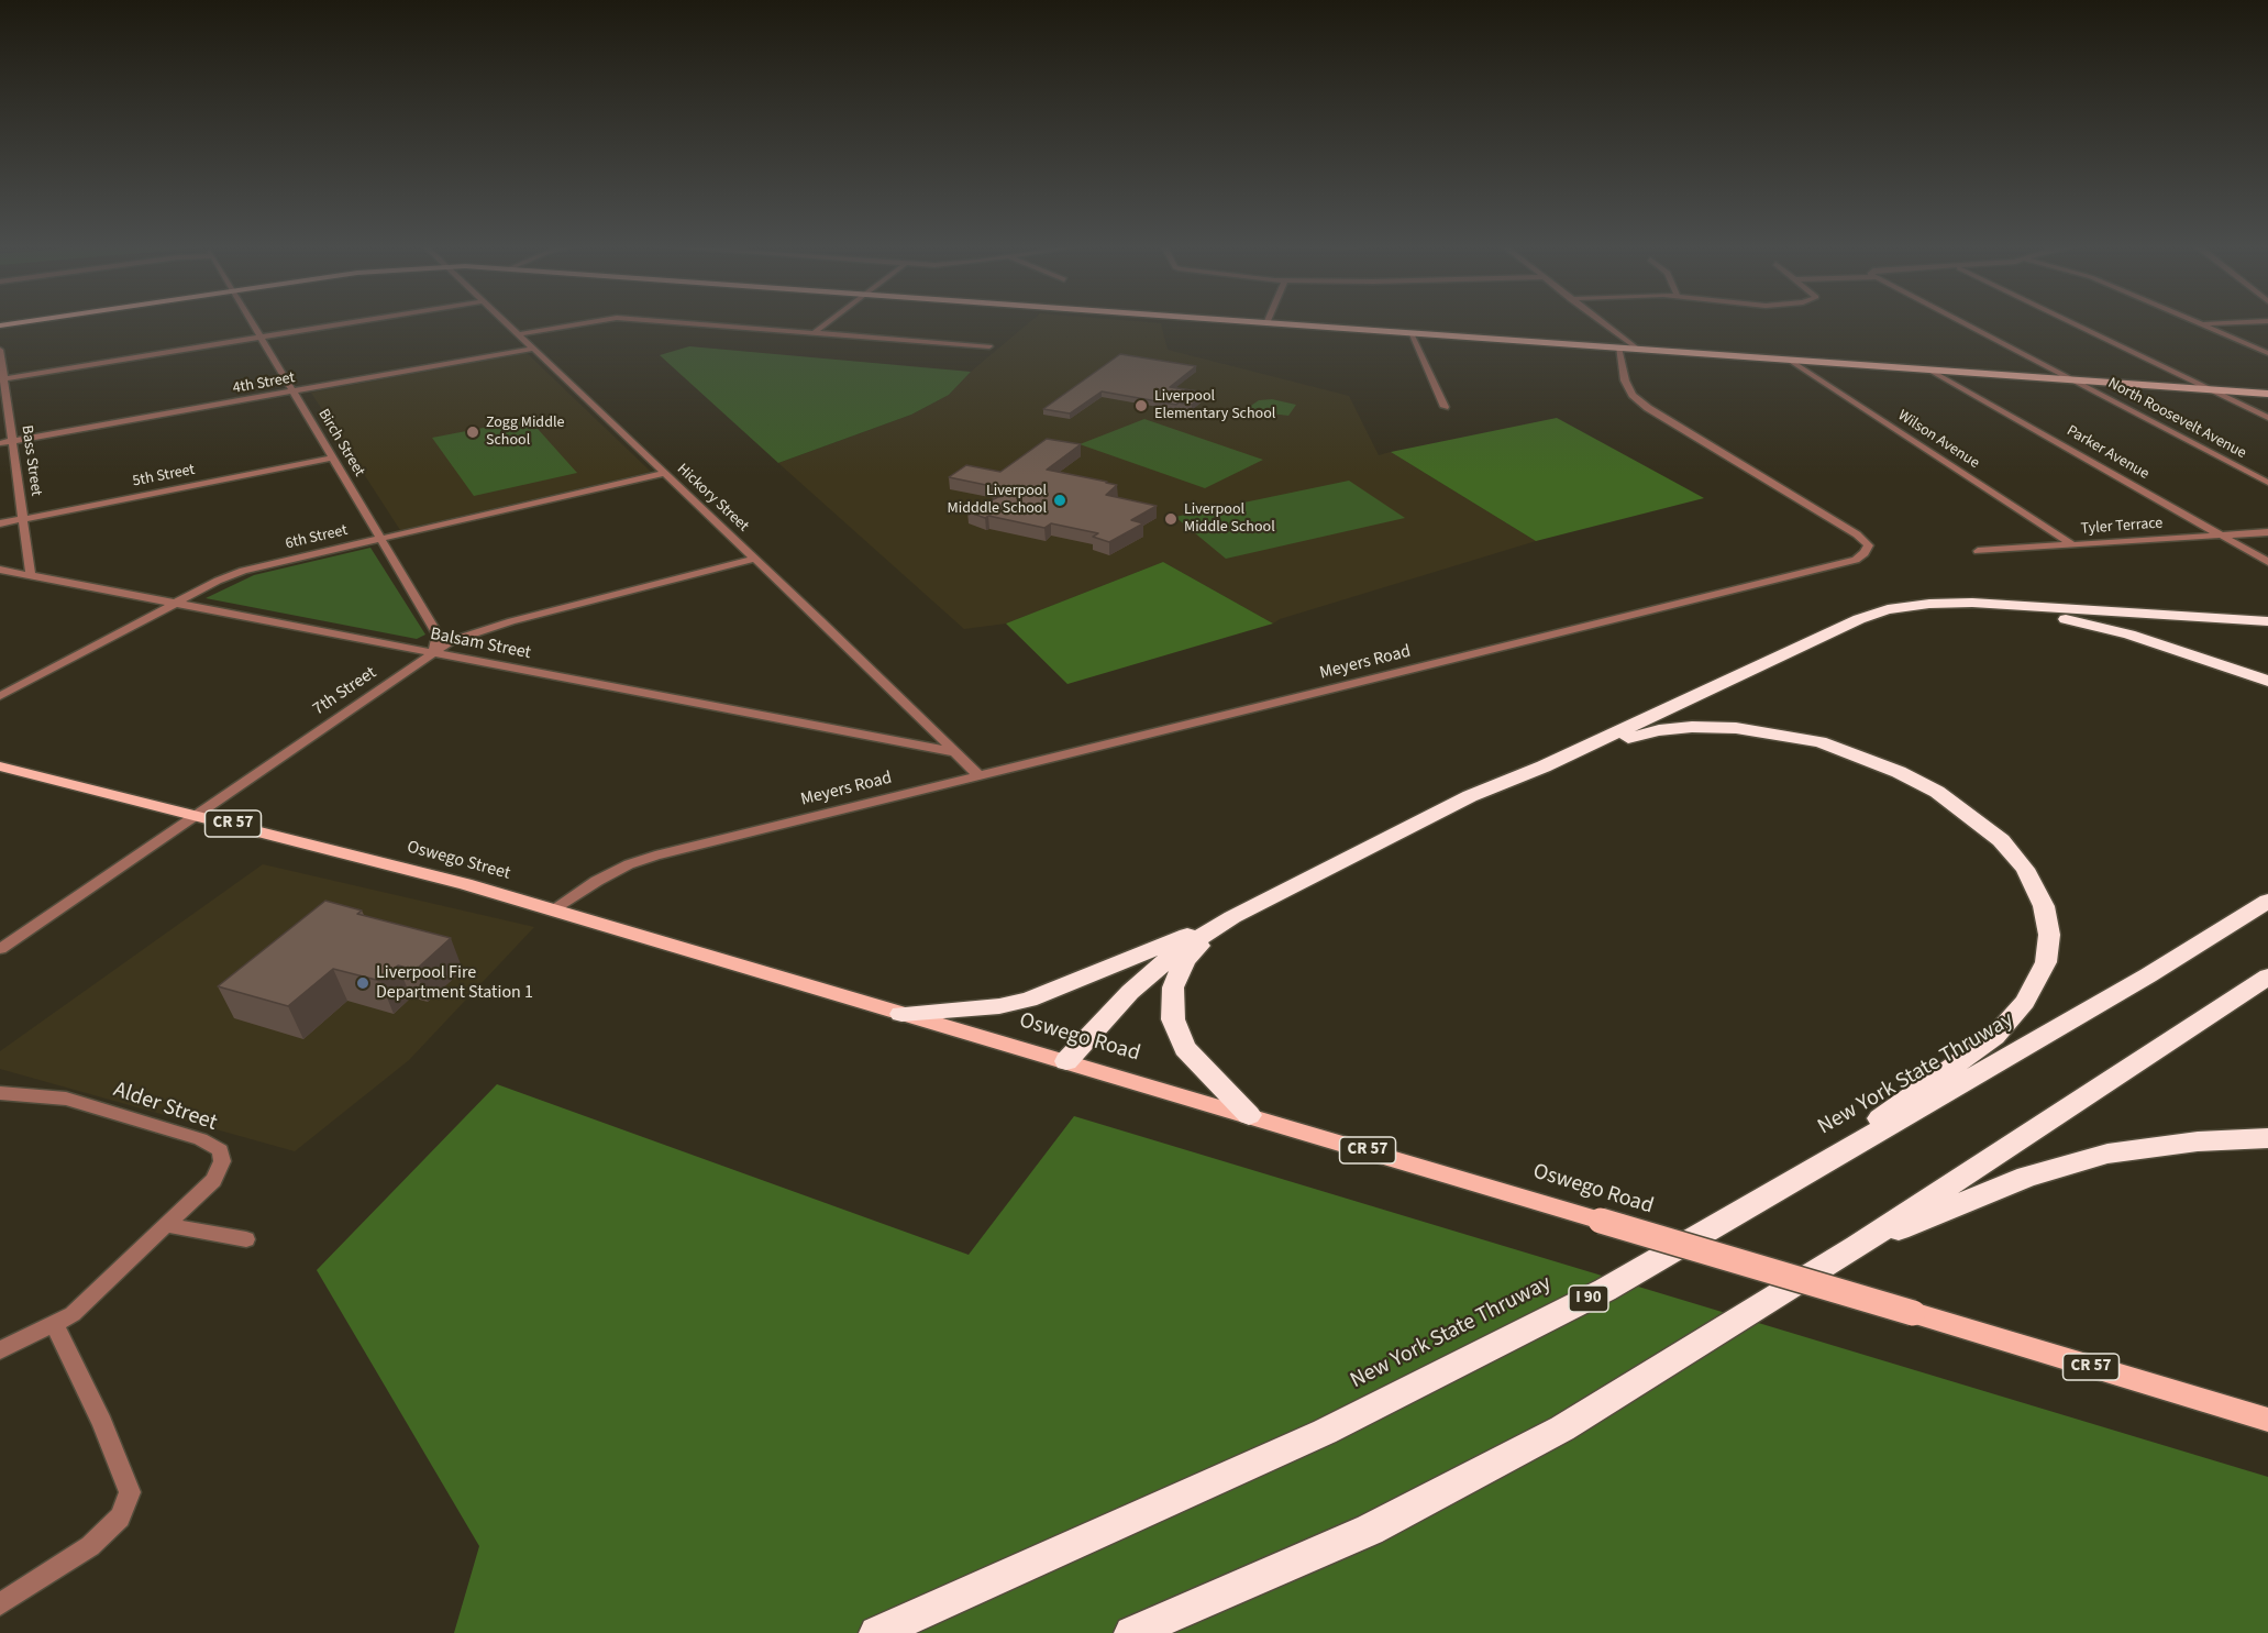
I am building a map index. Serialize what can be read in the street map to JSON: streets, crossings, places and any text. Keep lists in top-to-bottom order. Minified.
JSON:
{"streets":{"highway":["New York State Thruway","I 90"],"main road":["CR 57","Oswego Street","Oswego Road"],"street":["4th Street","North Roosevelt Avenue","Wilson Avenue","Birch Street","Parker Avenue","Bass Street","5th Street","Hickory Street","Tyler Terrace","6th Street","Balsam Street","Meyers Road","7th Street","Alder Street"]},"crossings":[["4th Street","Birch Street"],["4th Street","Bass Street"],["4th Street","Hickory Street"],["Wilson Avenue","Tyler Terrace"],["Birch Street","5th Street"],["Birch Street","6th Street"],["Birch Street","Balsam Street"],["Birch Street","7th Street"],["Parker Avenue","Tyler Terrace"],["Bass Street","5th Street"],["Bass Street","Balsam Street"],["Hickory Street","6th Street"],["Hickory Street","Balsam Street"],["Hickory Street","Meyers Road"],["Hickory Street","7th Street"],["6th Street","Balsam Street"],["Balsam Street","7th Street"],["Meyers Road","Oswego Street"],["7th Street","Oswego Street"],["Oswego Street","Oswego Road"]],"places":["Liverpool Elementary School","Zogg Middle School","Liverpool Midddle School","Liverpool Middle School","Liverpool Fire Department Station 1"]}
